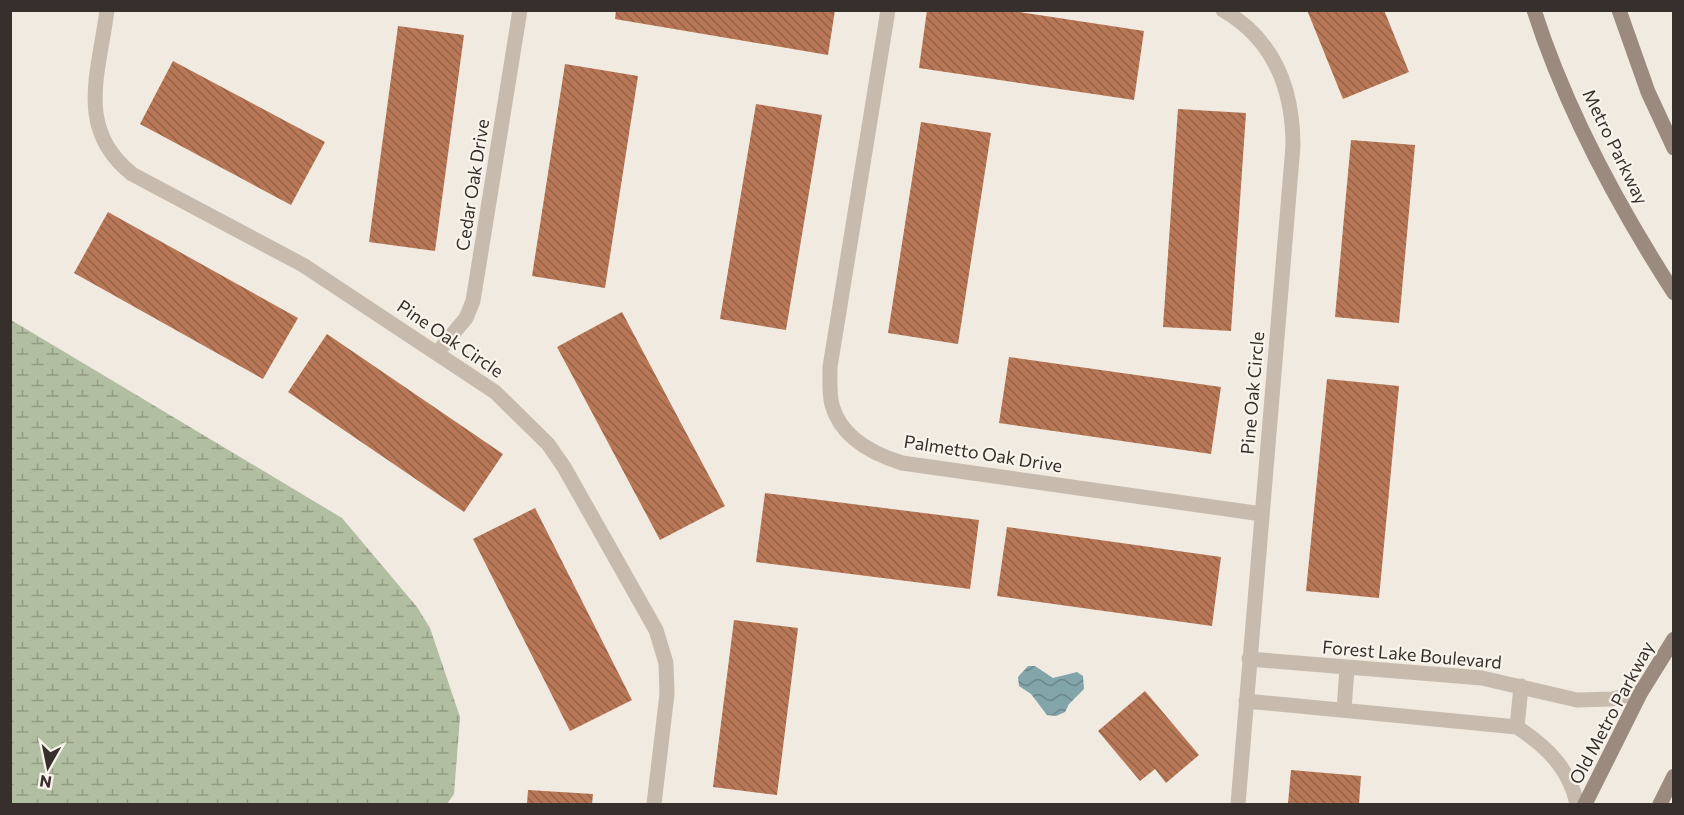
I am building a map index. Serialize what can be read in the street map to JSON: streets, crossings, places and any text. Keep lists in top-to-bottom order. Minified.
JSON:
{"streets":{"main road":["Metro Parkway","Old Metro Parkway"],"street":["Cedar Oak Drive","Pine Oak Circle","Palmetto Oak Drive","Forest Lake Boulevard"]},"crossings":[["Cedar Oak Drive","Pine Oak Circle"],["Pine Oak Circle","Palmetto Oak Drive"],["Pine Oak Circle","Forest Lake Boulevard"],["Forest Lake Boulevard","Old Metro Parkway"]],"north":"bottom"}
